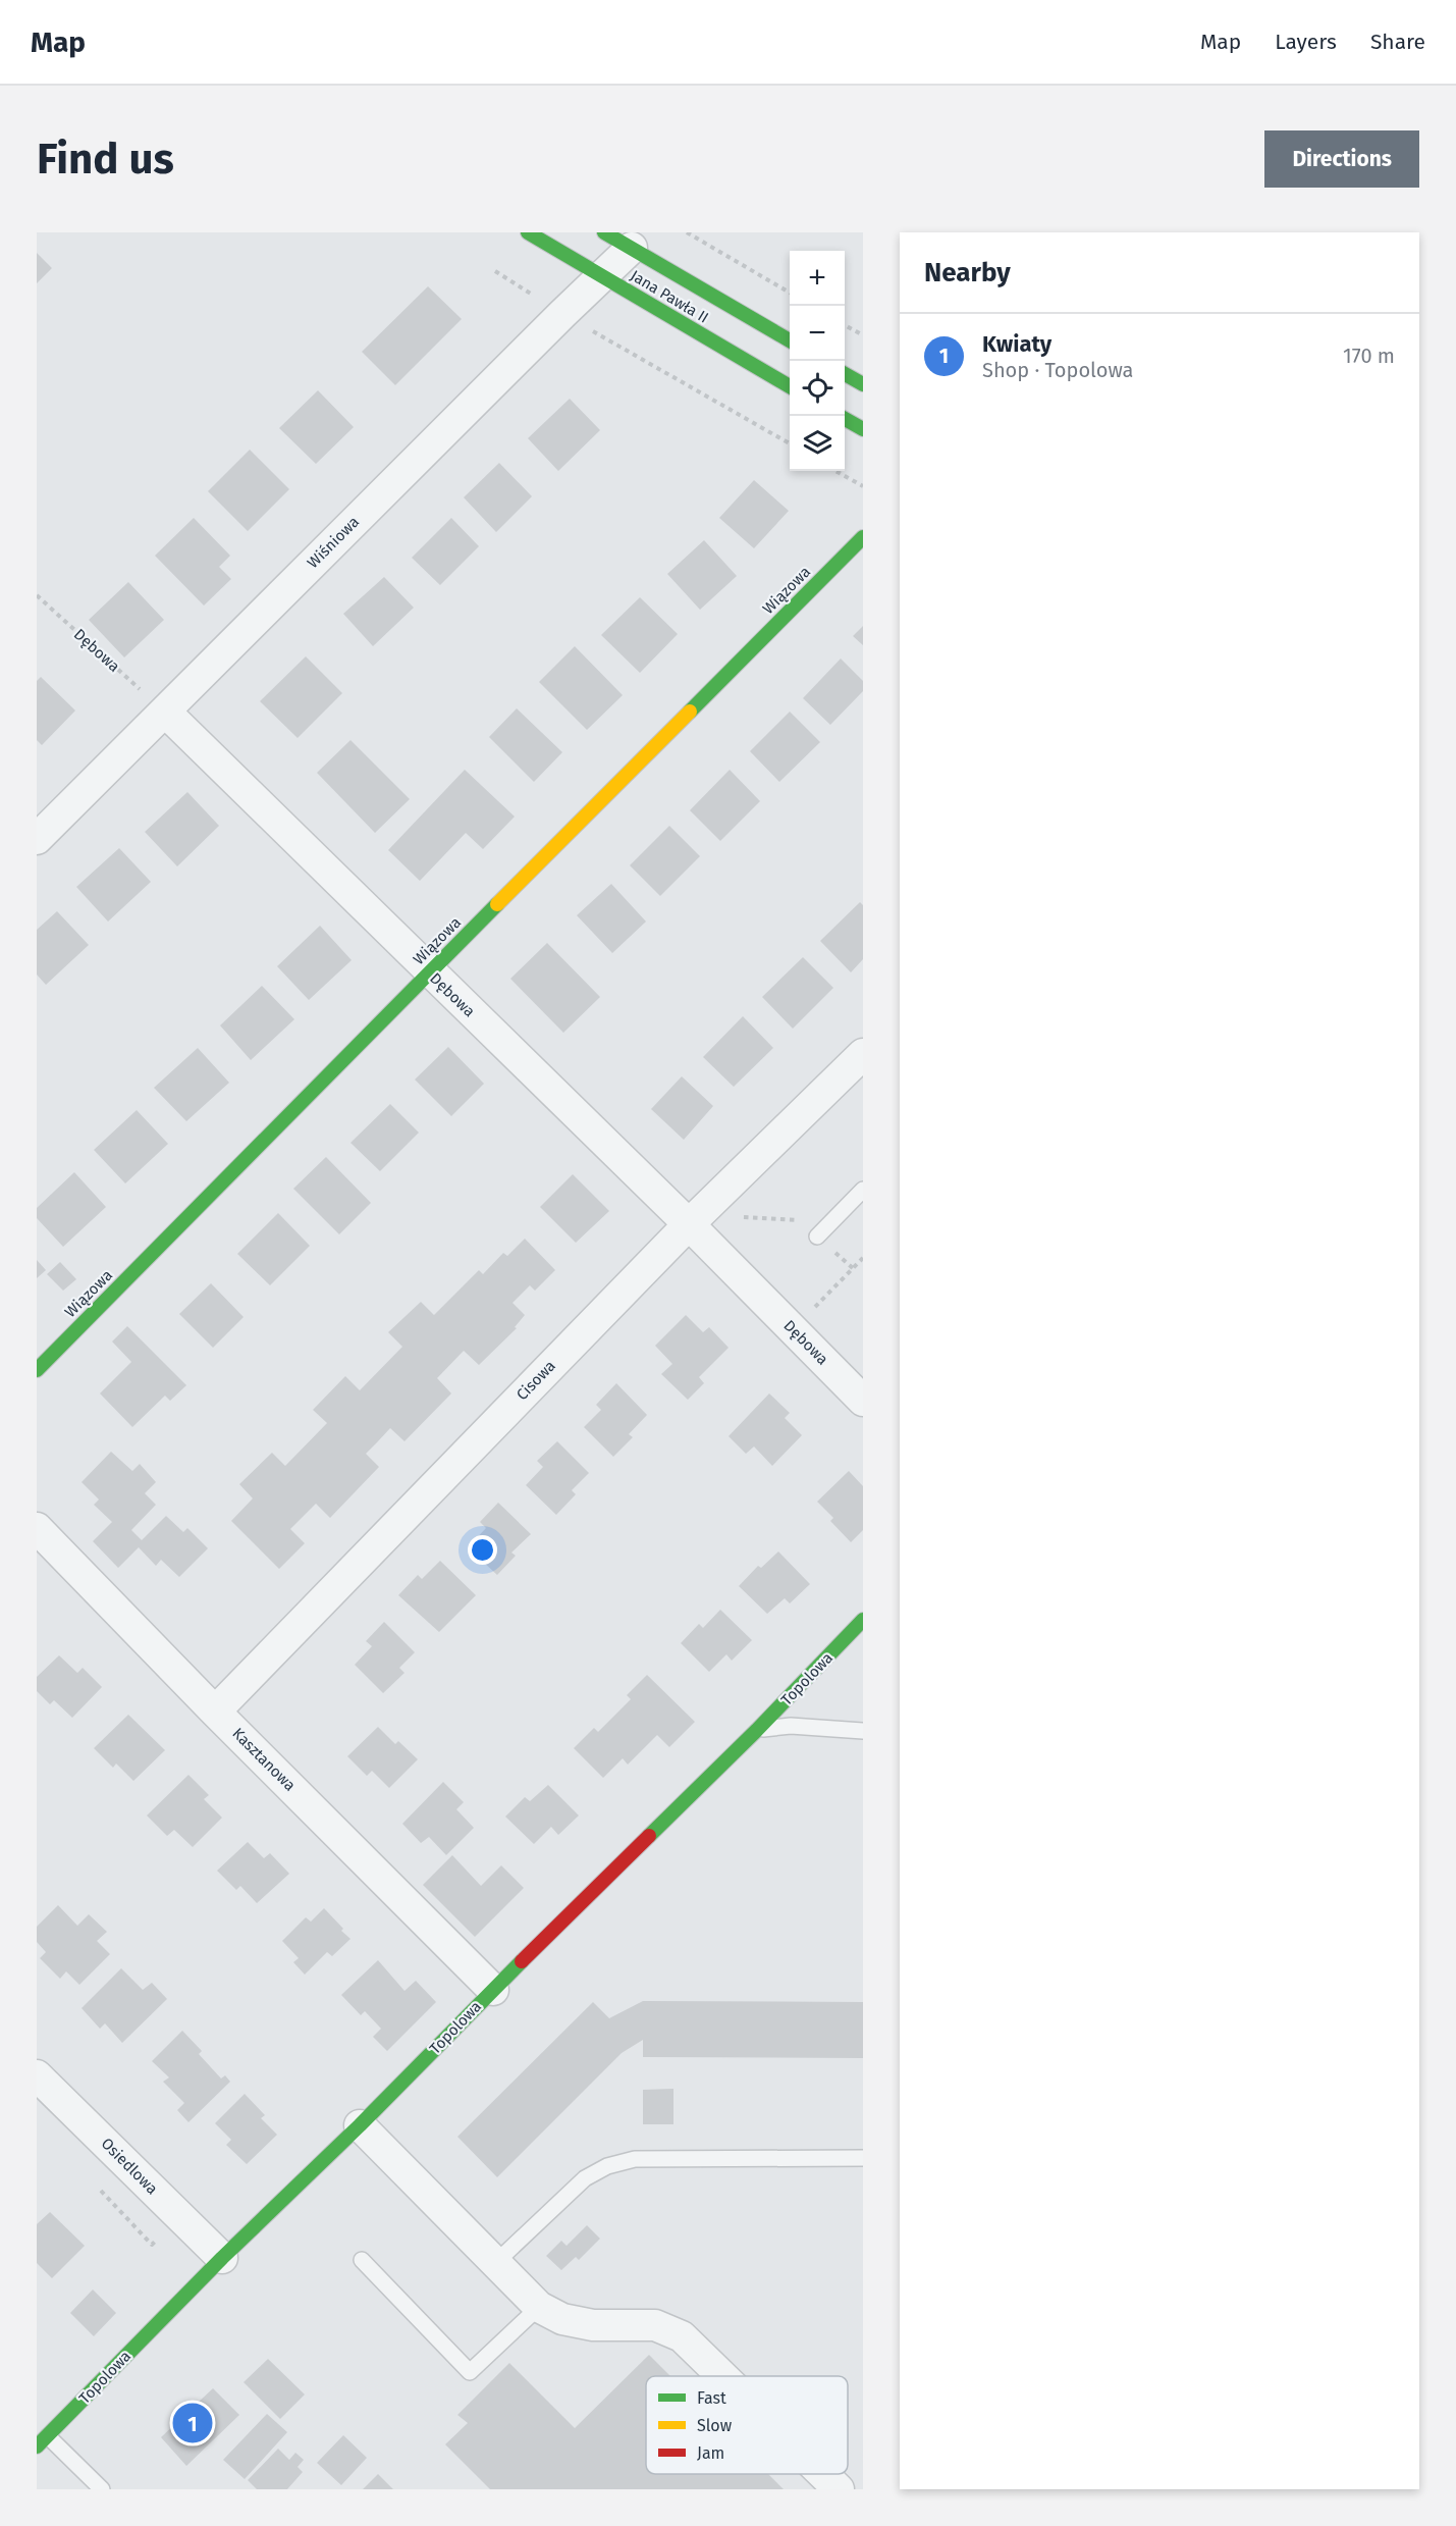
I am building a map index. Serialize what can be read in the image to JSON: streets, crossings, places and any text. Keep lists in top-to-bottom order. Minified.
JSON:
{"streets":{"street":["Jana Pawła II","Wiśniowa","Wiązowa","Dębowa","Cisowa","Topolowa","Kasztanowa","Osiedlowa"]},"crossings":[["Jana Pawła II","Wiśniowa"],["Wiśniowa","Dębowa"],["Wiązowa","Dębowa"],["Dębowa","Cisowa"],["Cisowa","Kasztanowa"],["Topolowa","Kasztanowa"],["Topolowa","Osiedlowa"]],"legend":["Fast","Slow","Jam"],"page":{"header":"Map","nav":["Map","Layers","Share"],"buttons":"Directions","title":"Find us","heading":"Nearby","map_buttons":["+","−"],"list":[{"mark":"1","name":"Kwiaty","note":"Shop · Topolowa","value":"170 m"}],"pins":"1"}}
